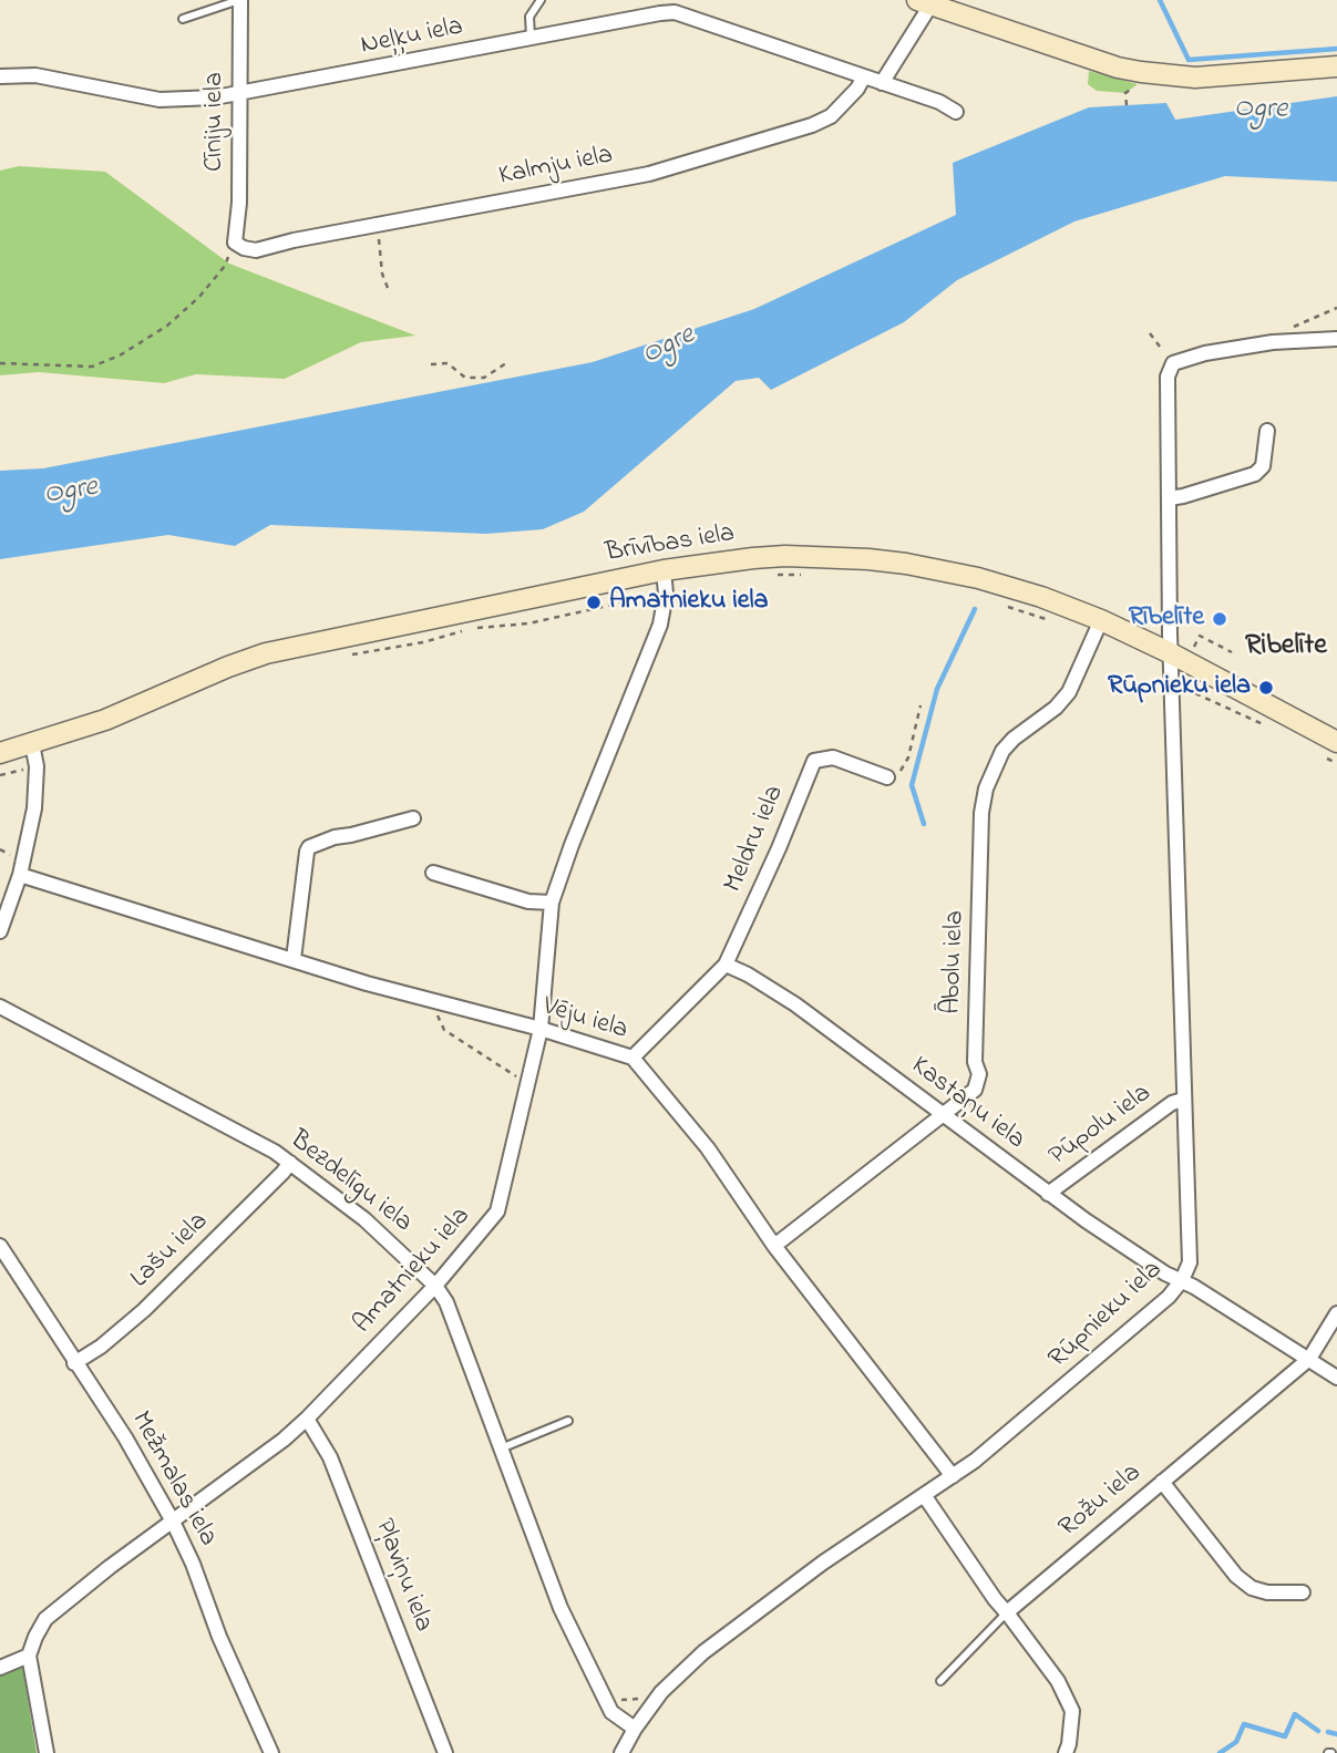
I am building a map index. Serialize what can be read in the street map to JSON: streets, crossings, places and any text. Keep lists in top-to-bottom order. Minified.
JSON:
{"streets":{"main road":["Brīvības iela"],"street":["Neļķu iela","Cīniju iela","Kalmju iela","Meldru iela","Ābolu iela","Vēju iela","Kastaņu iela","Pūpolu iela","Bezdelīgu iela","Lašu iela","Amatnieku iela","Rūpnieku iela","Mežmalas iela","Rožu iela","Pļaviņu iela"]},"crossings":[["Neļķu iela","Cīniju iela"],["Neļķu iela","Kalmju iela"],["Cīniju iela","Kalmju iela"],["Brīvības iela","Ābolu iela"],["Brīvības iela","Amatnieku iela"],["Brīvības iela","Rūpnieku iela"],["Meldru iela","Vēju iela"],["Meldru iela","Kastaņu iela"],["Ābolu iela","Vēju iela"],["Ābolu iela","Kastaņu iela"],["Vēju iela","Amatnieku iela"],["Vēju iela","Rūpnieku iela"],["Kastaņu iela","Pūpolu iela"],["Kastaņu iela","Rūpnieku iela"],["Kastaņu iela","Rožu iela"],["Pūpolu iela","Rūpnieku iela"],["Bezdelīgu iela","Lašu iela"],["Bezdelīgu iela","Amatnieku iela"],["Bezdelīgu iela","Rūpnieku iela"],["Lašu iela","Mežmalas iela"],["Amatnieku iela","Mežmalas iela"],["Amatnieku iela","Pļaviņu iela"]],"districts":["Ribelīte"],"water":["Ogre"],"places":["Amatnieku iela","Rībelīte","Rūpnieku iela"]}
